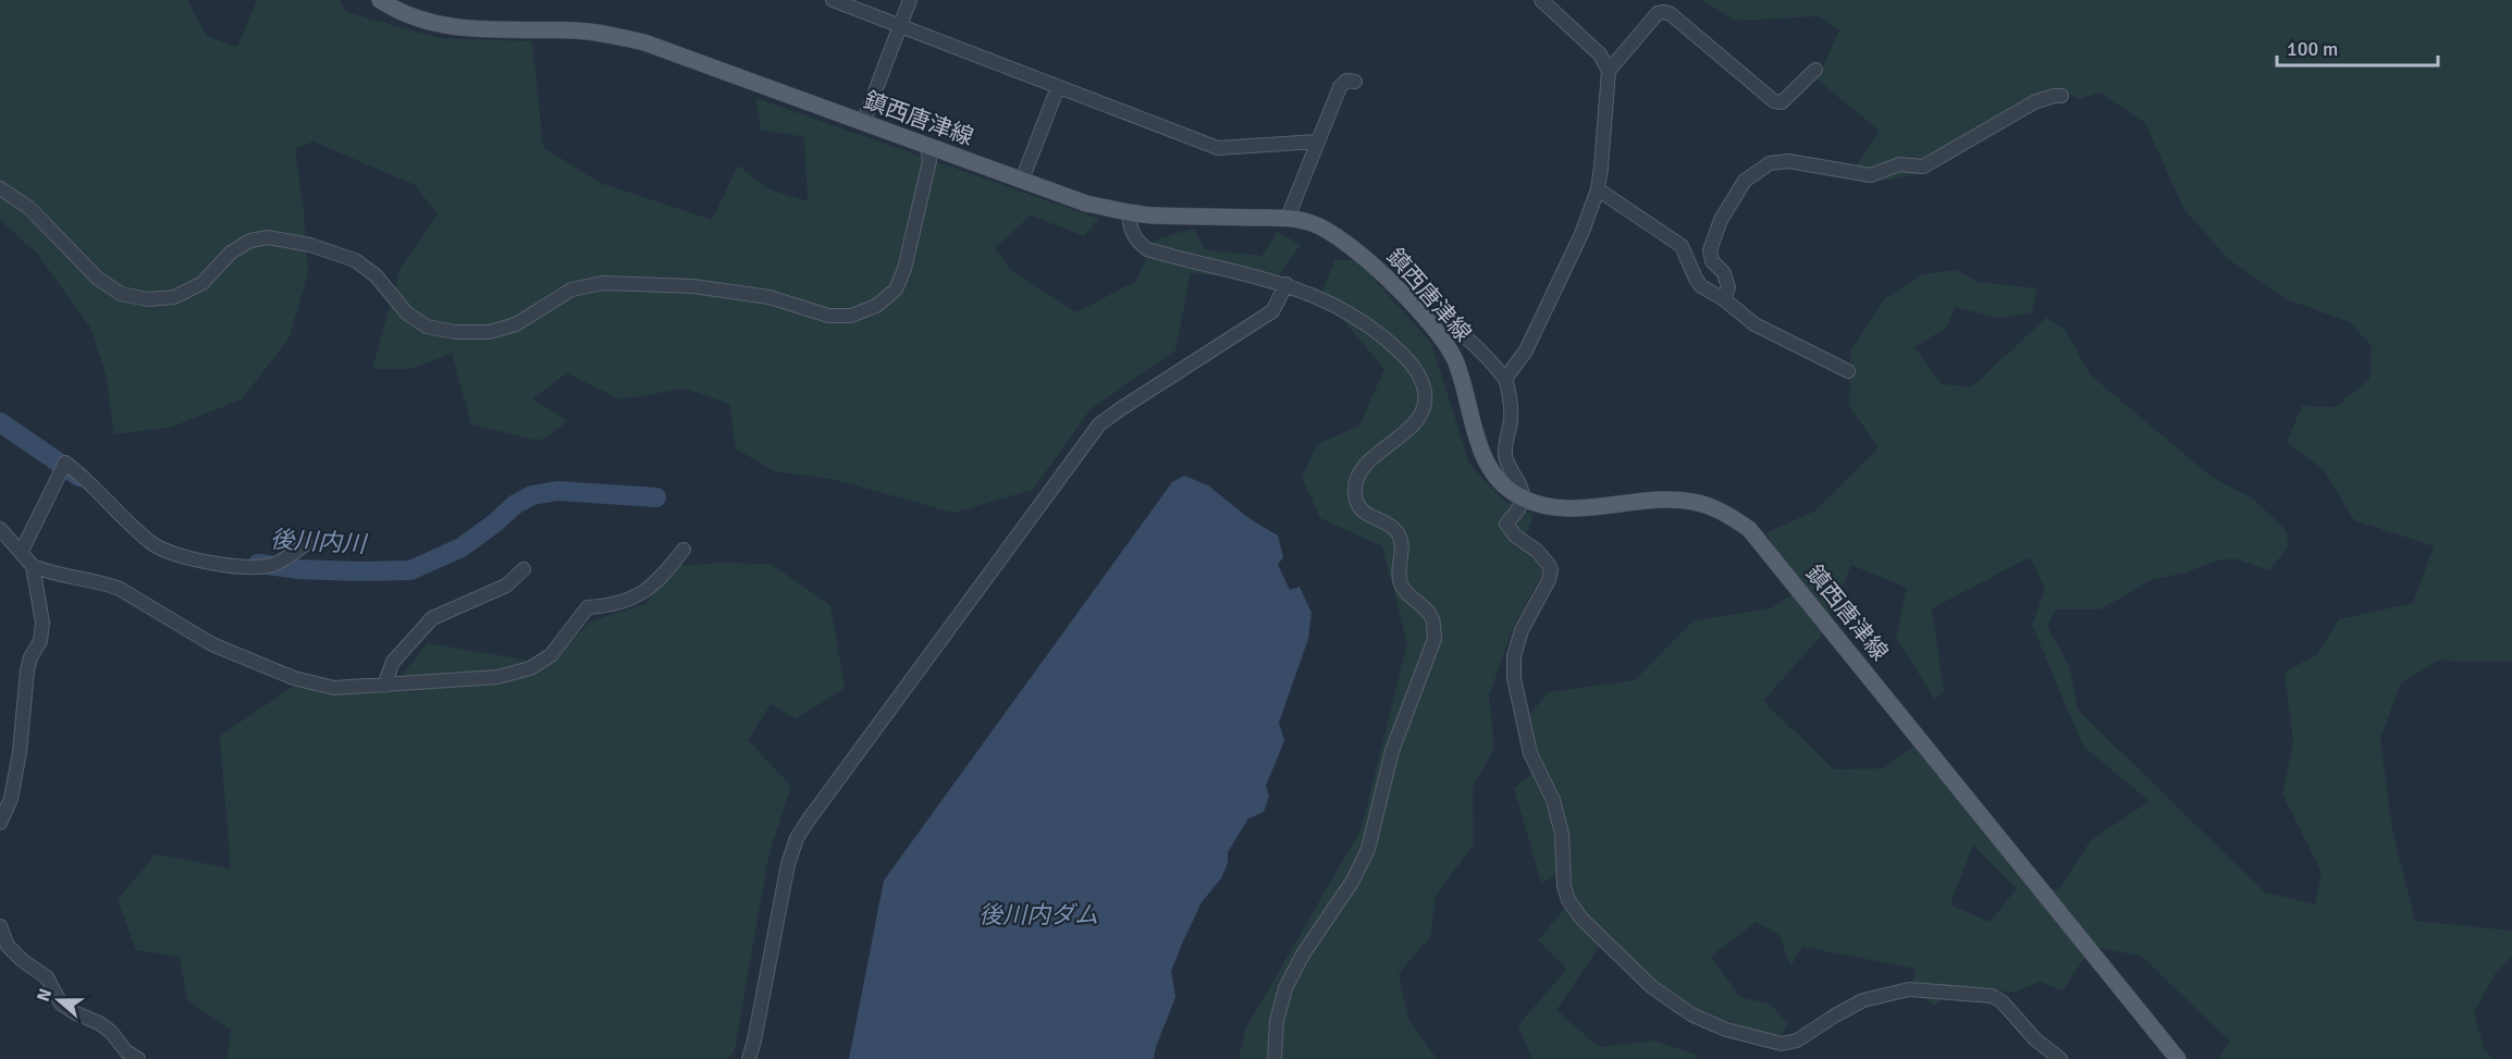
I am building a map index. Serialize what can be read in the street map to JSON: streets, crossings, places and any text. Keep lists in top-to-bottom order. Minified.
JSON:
{"streets":{"main road":["鎮西唐津線"]},"water":["後川内川","後川内ダム"],"scale_bar":"100 m","north":"left"}
